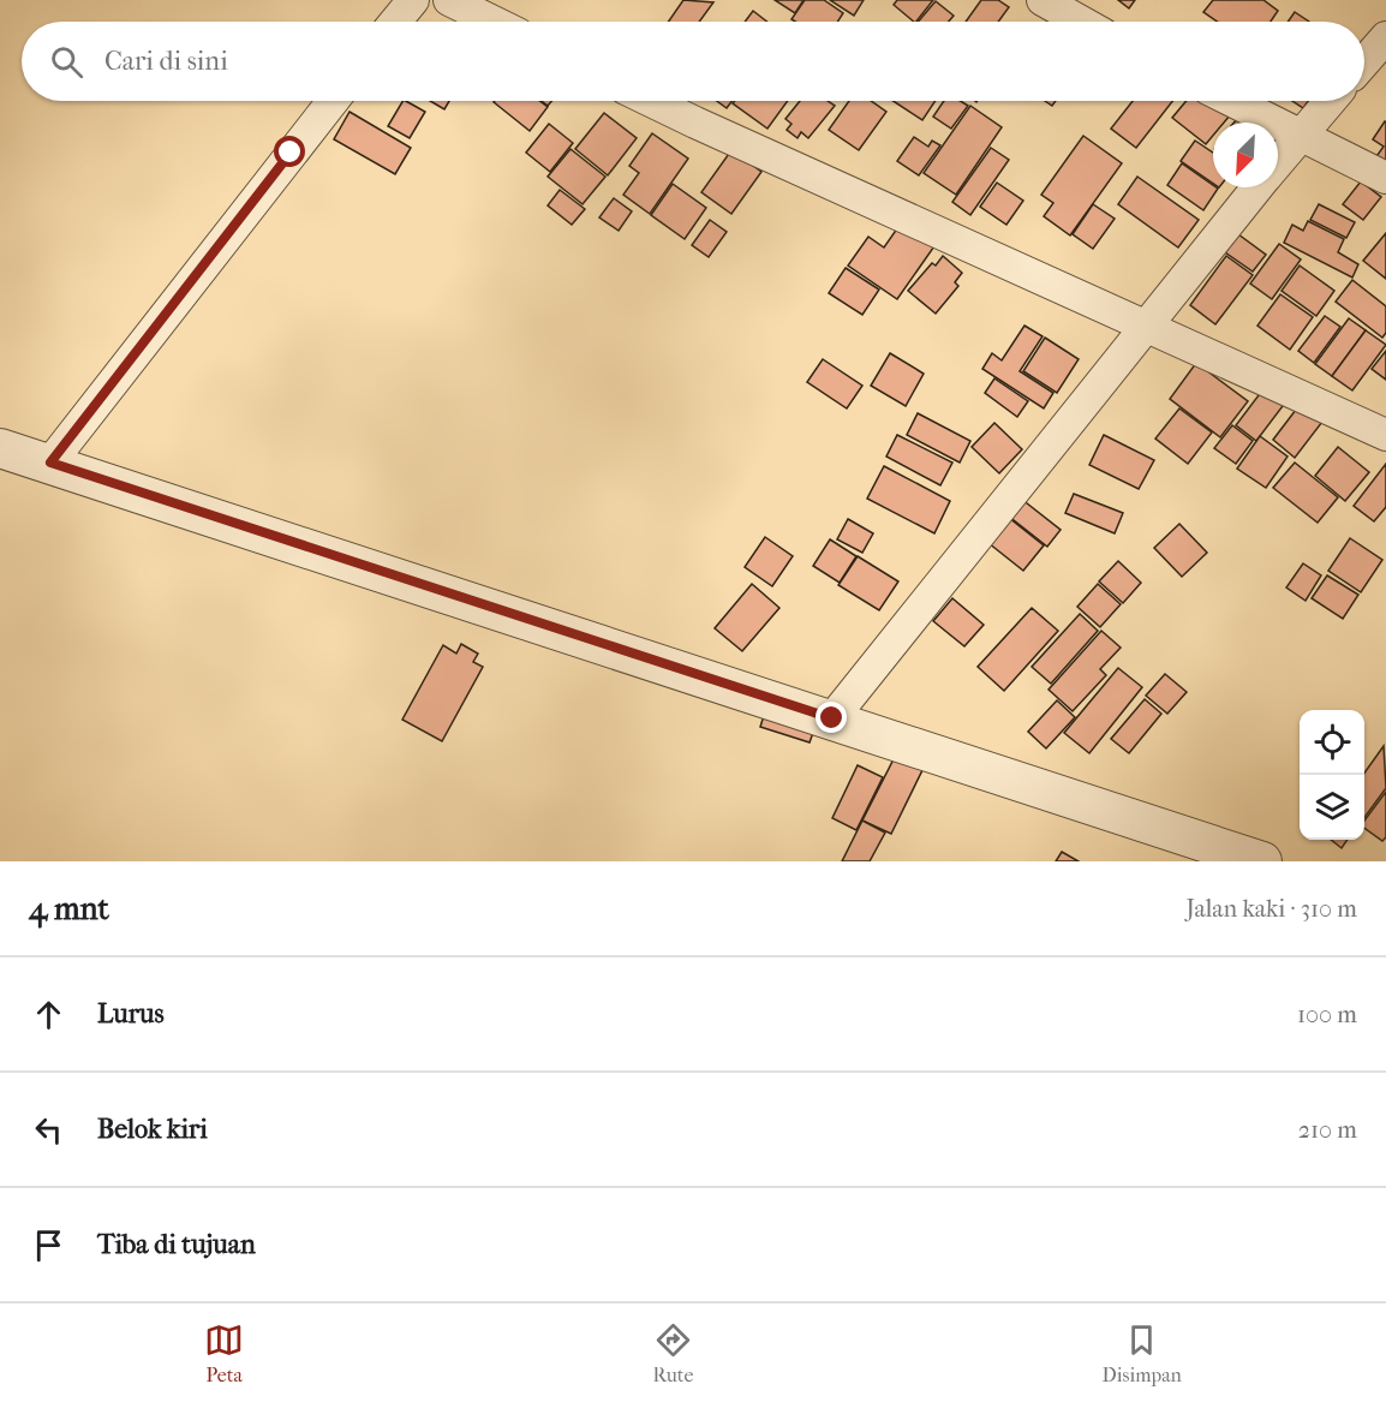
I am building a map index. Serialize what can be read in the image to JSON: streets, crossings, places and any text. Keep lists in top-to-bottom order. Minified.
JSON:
{"north":"bottom left","page":{"search":"Cari di sini","heading":["4 mnt","Jalan kaki · 310 m"],"list":[["Lurus","100 m"],["Belok kiri","210 m"],"Tiba di tujuan"],"nav":["Peta","Rute","Disimpan"]}}
